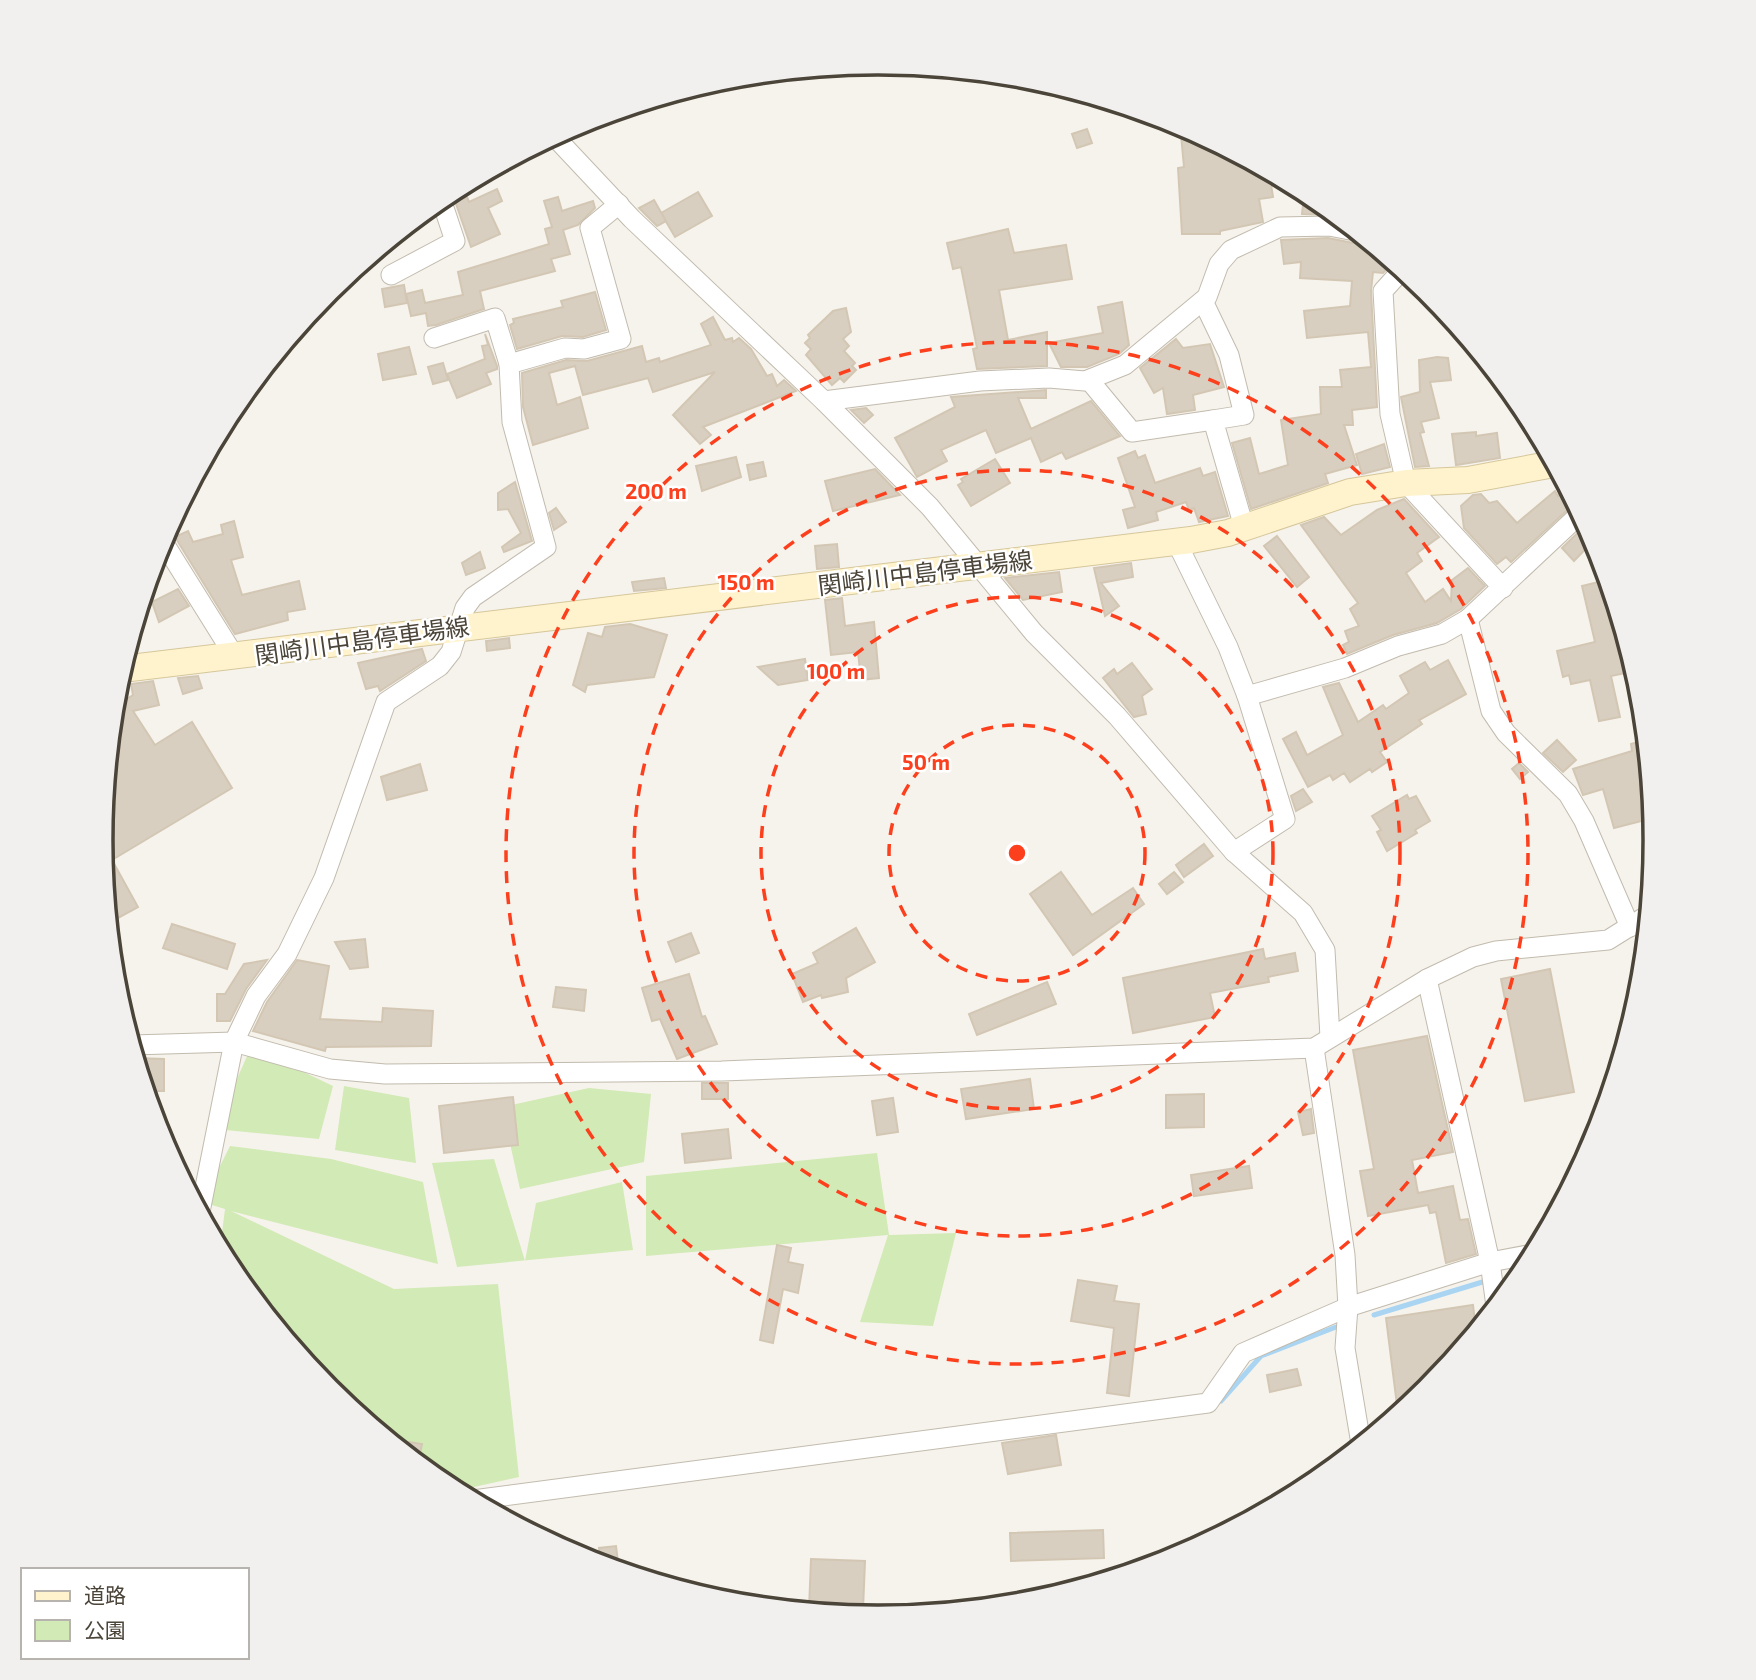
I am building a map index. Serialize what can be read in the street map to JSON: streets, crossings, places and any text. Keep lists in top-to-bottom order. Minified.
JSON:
{"streets":{"main road":["関崎川中島停車場線"]},"legend":["道路","公園"],"rings":["200 m","150 m","100 m","50 m"]}
